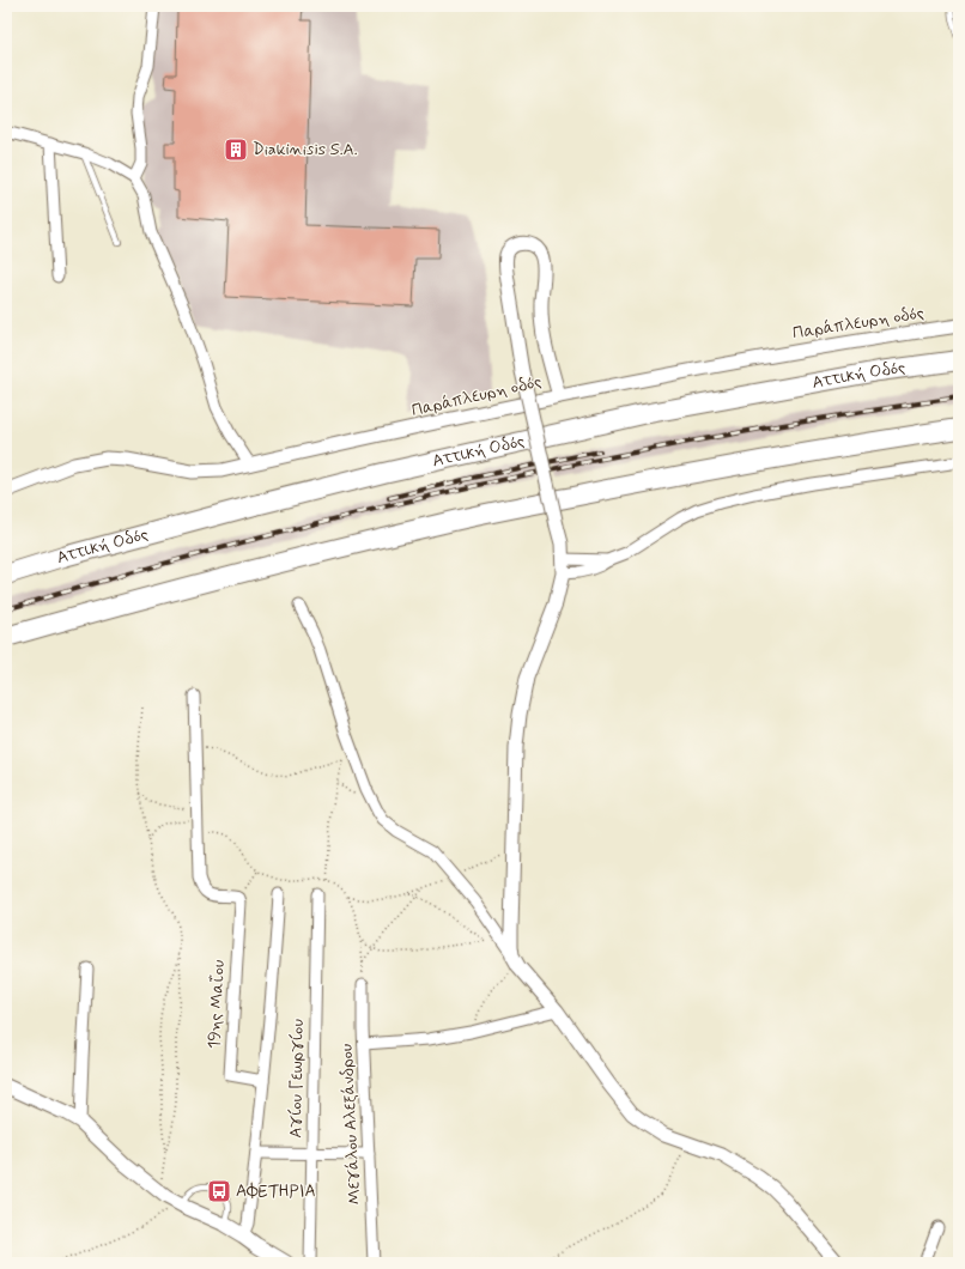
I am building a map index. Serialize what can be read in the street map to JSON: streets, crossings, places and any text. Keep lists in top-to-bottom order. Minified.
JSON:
{"streets":{"highway":["Αττική Οδός"],"street":["Παράπλευρη οδός","19ης Μαΐου","Αγίου Γεωργίου","Μεγάλου Αλεξάνδρου"]},"places":{"building":["Diakinisis S.A."],"bus stop":["ΑΦΕΤΗΡΙΑ"]}}
